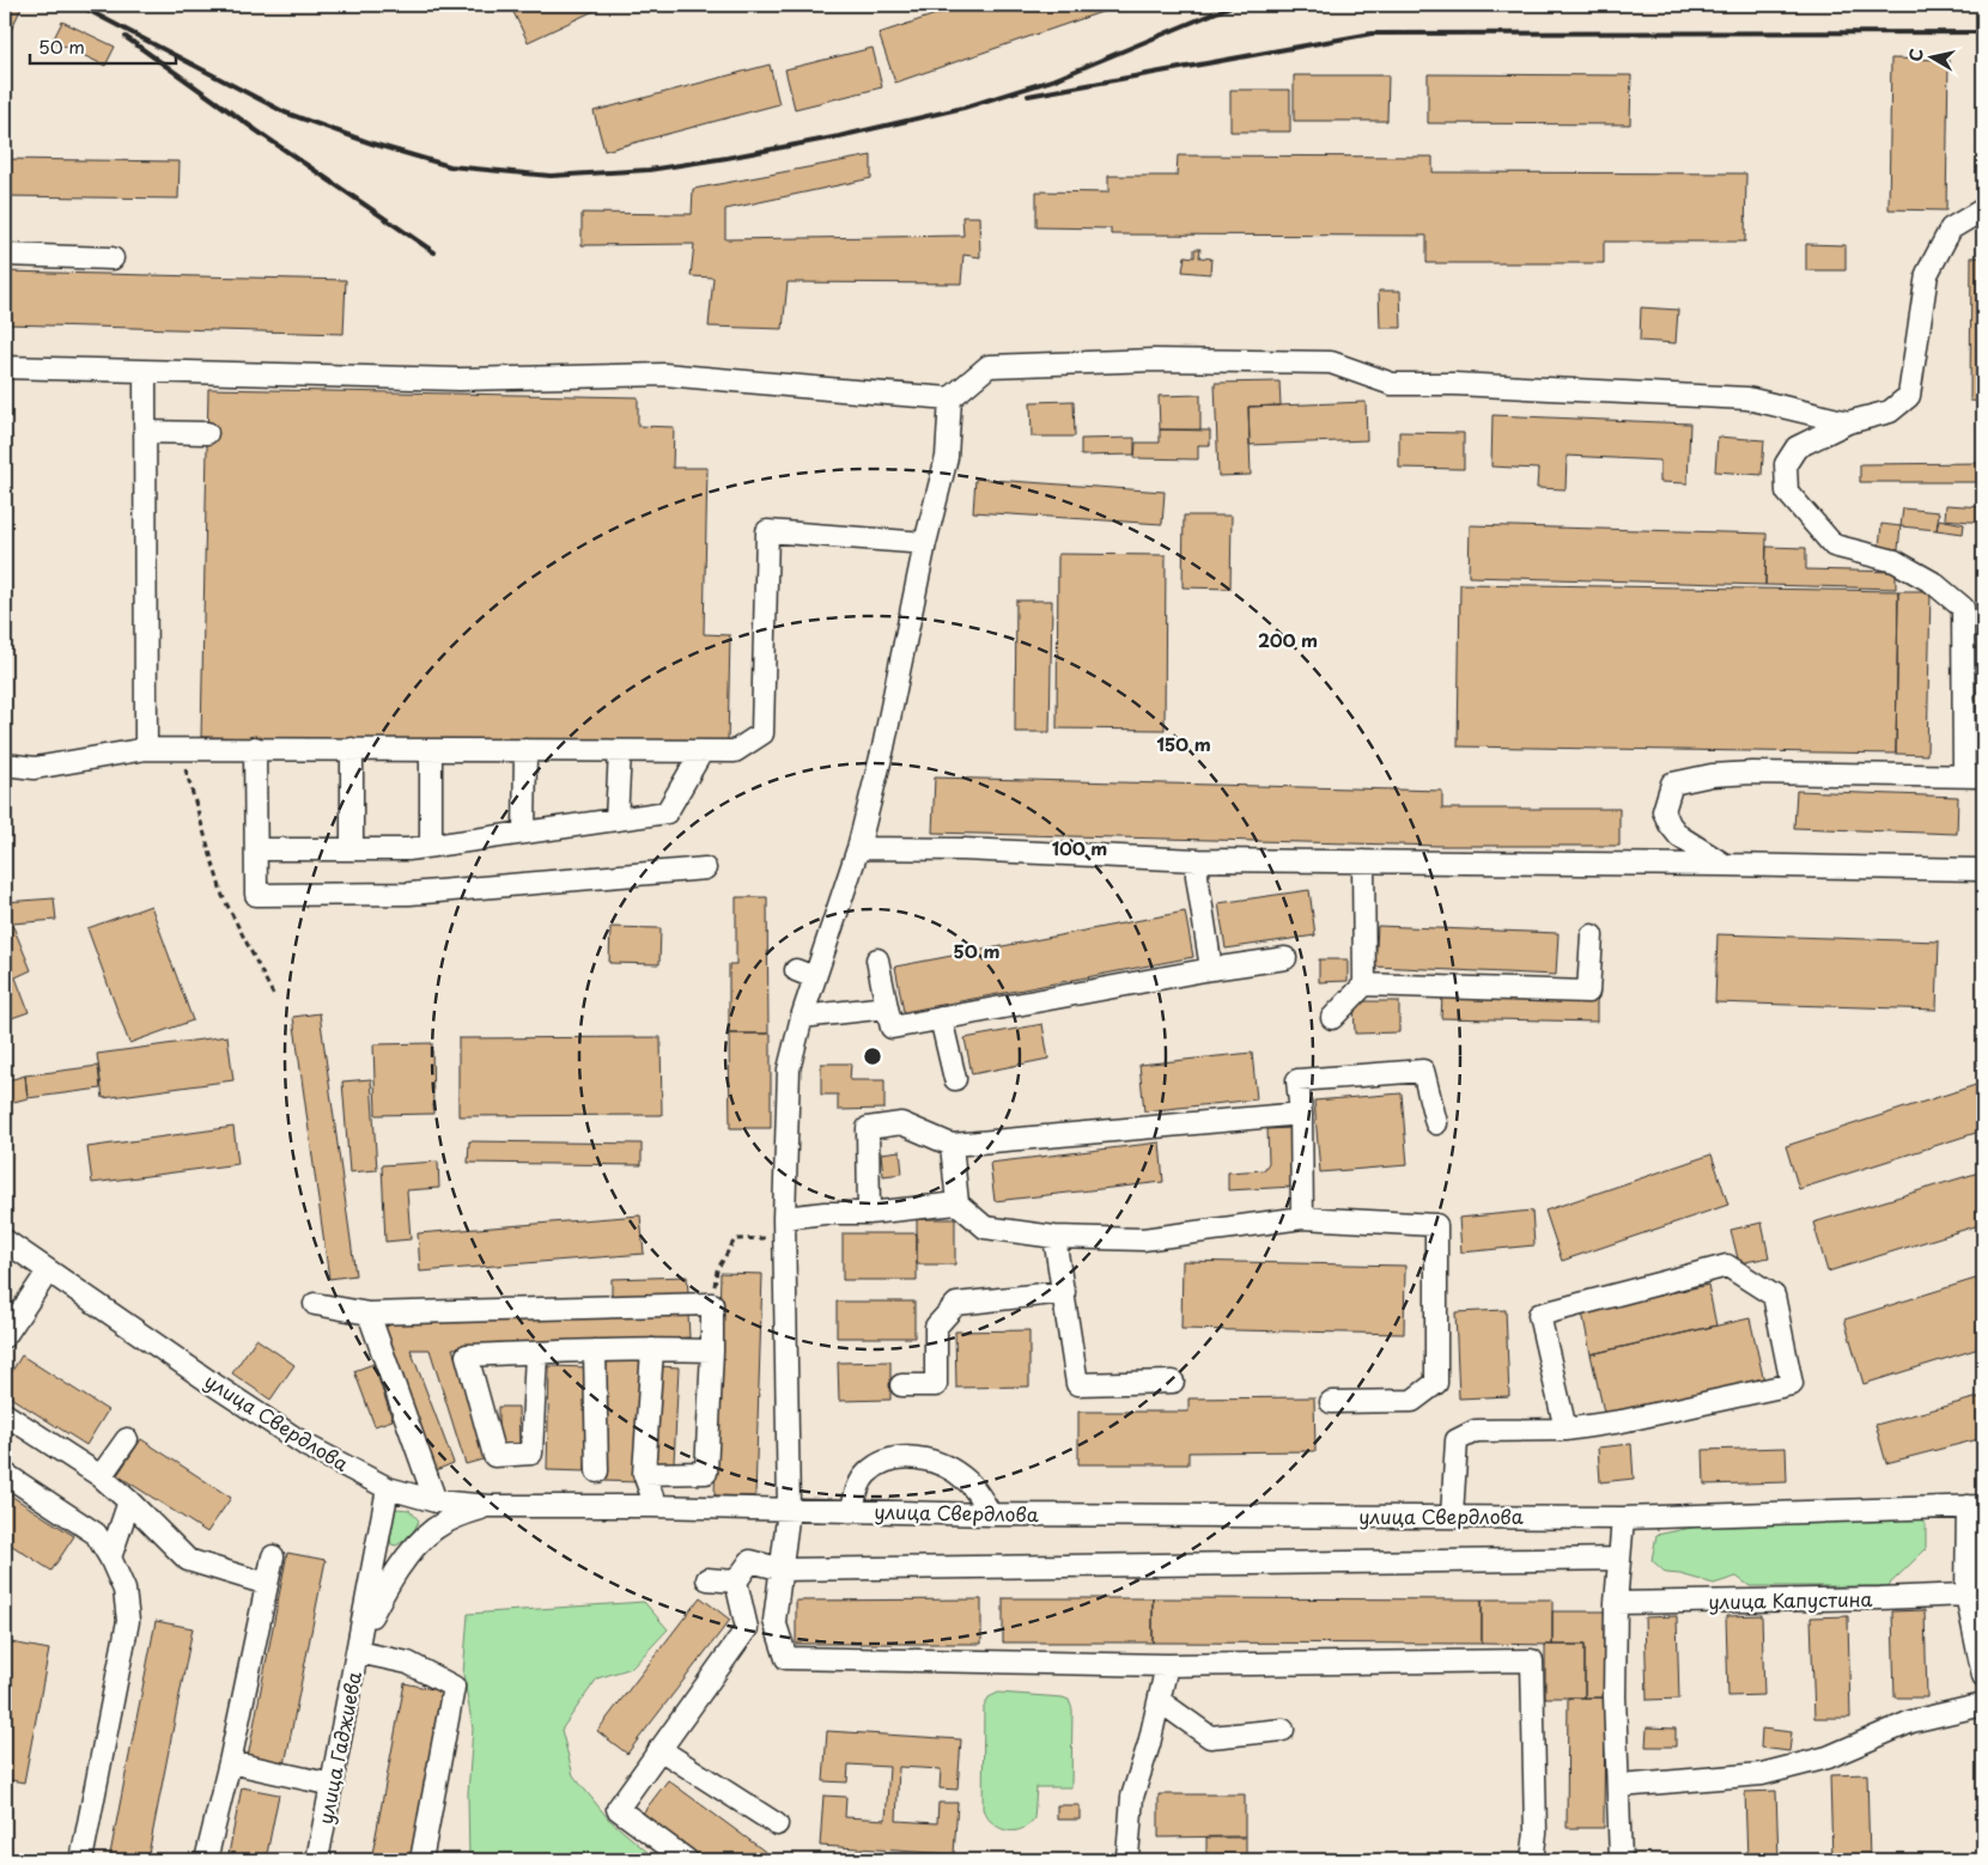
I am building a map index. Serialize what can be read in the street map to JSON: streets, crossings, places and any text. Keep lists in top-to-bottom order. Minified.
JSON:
{"streets":{"street":["улица Свердлова","улица Капустина","улица Гаджиева"]},"crossings":[["улица Свердлова","улица Гаджиева"]],"scale_bar":"50 m","north":"left","rings":["200 m","150 m","100 m","50 m"]}
